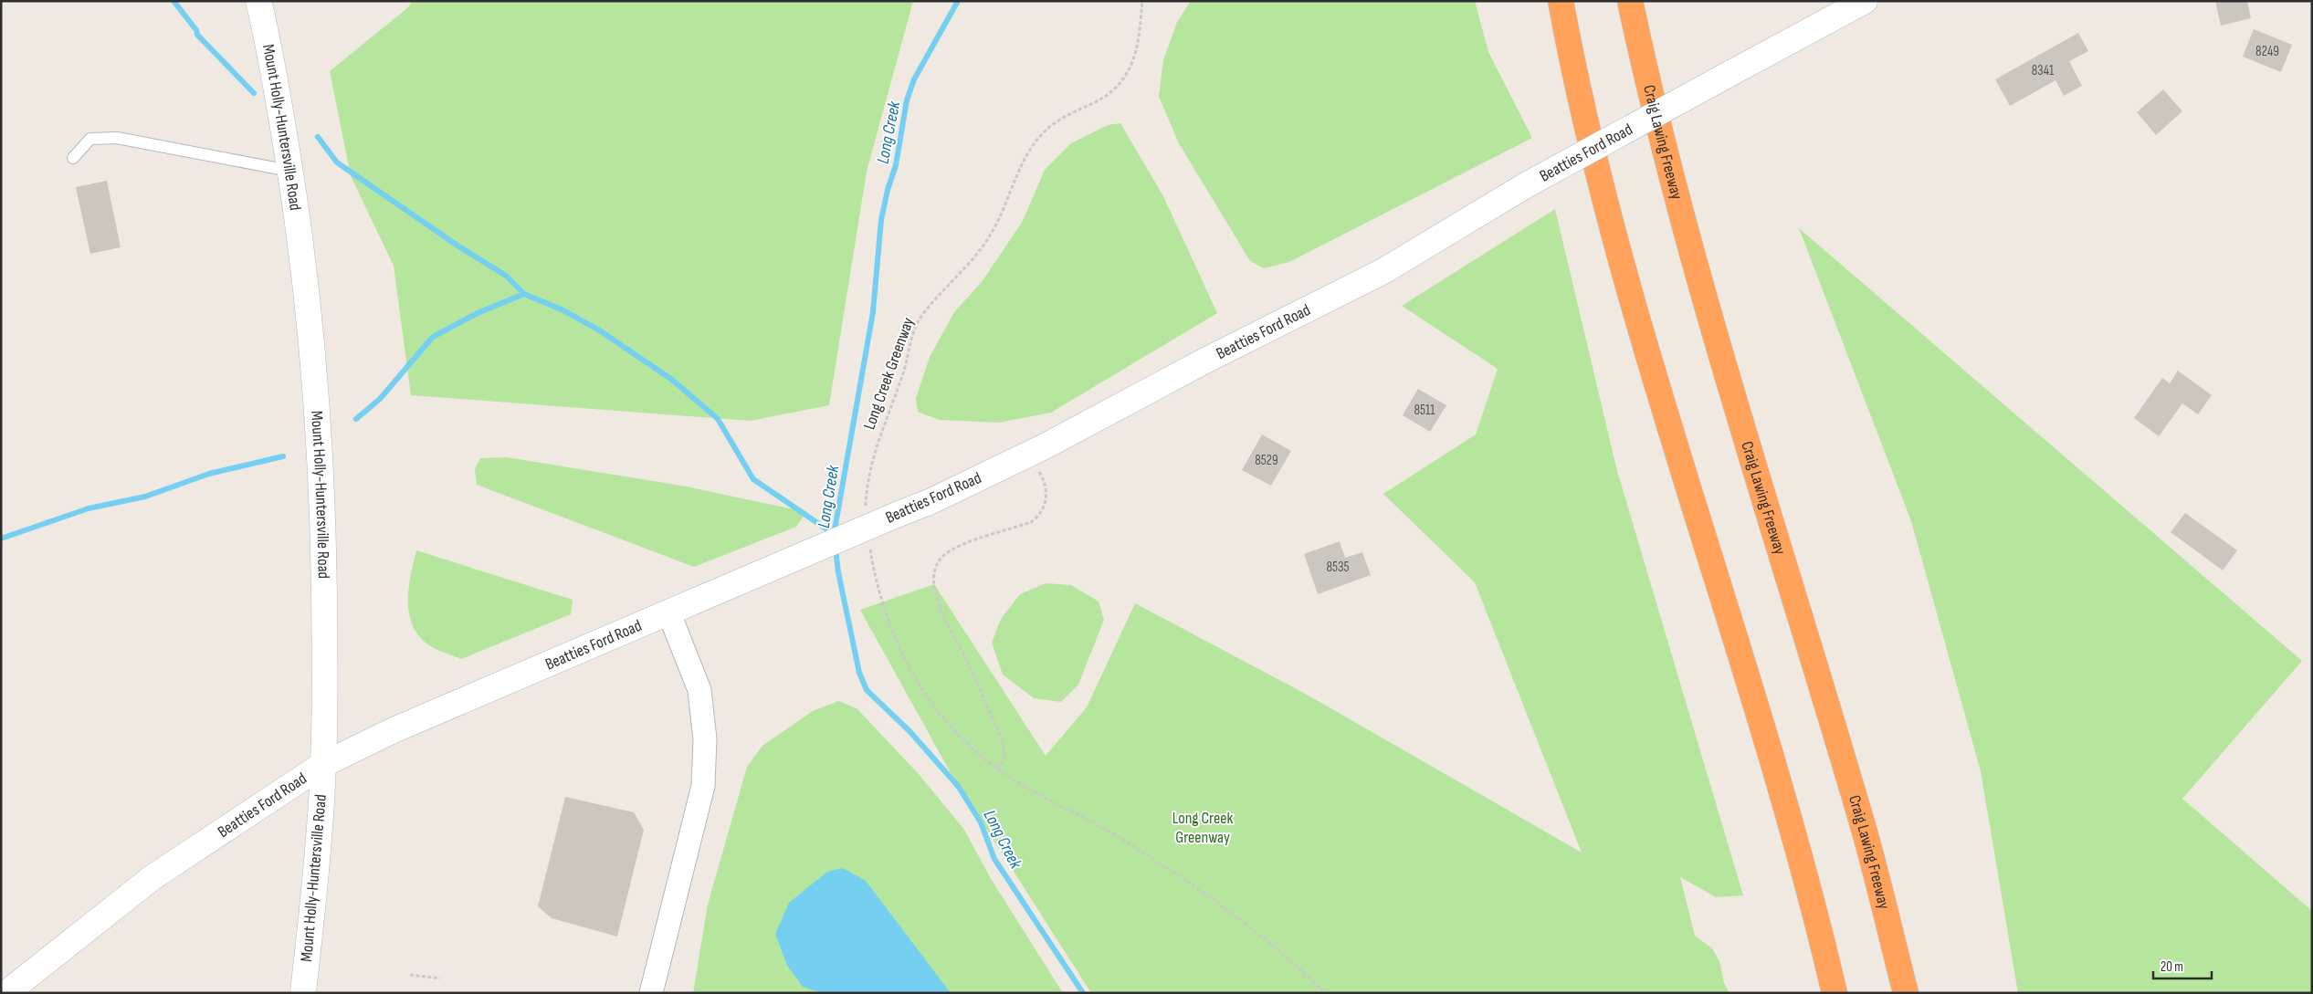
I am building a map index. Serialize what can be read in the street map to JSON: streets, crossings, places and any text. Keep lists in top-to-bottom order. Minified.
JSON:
{"streets":{"highway":["Craig Lawing Freeway"],"main road":["Mount Holly-Huntersville Road","Beatties Ford Road"],"path":["Long Creek Greenway"]},"crossings":[["Mount Holly-Huntersville Road","Beatties Ford Road"]],"water":["Long Creek"],"parks":["Long Creek Greenway"],"house_numbers":["8249","8341","8511","8529","8535"],"scale_bar":"20 m"}
